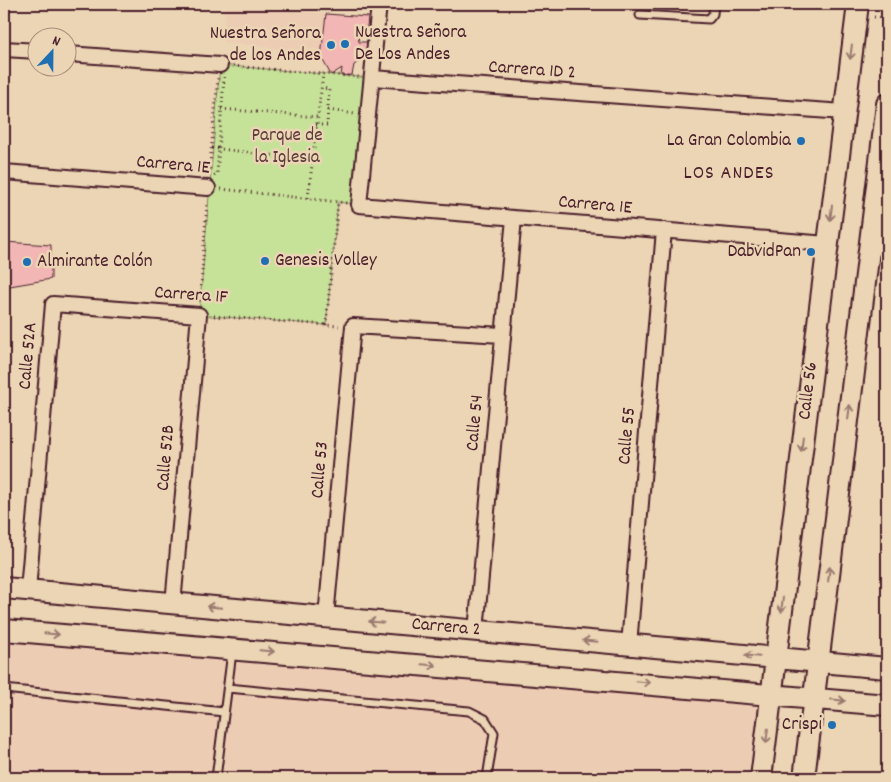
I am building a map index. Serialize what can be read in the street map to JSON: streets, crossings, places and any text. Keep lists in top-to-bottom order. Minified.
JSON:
{"streets":{"street":["Carrera 1D 2","Carrera 1E","Carrera 1F","Calle 52A","Calle 56","Calle 54","Calle 55","Calle 52B","Calle 53","Carrera 2"]},"crossings":[["Carrera 1D 2","Calle 56"],["Carrera 1E","Carrera 1F"],["Carrera 1E","Calle 56"],["Carrera 1E","Calle 54"],["Carrera 1E","Calle 55"],["Carrera 1F","Calle 52A"],["Carrera 1F","Calle 52B"],["Calle 52A","Carrera 2"],["Calle 56","Carrera 2"],["Calle 54","Calle 53"],["Calle 54","Carrera 2"],["Calle 55","Carrera 2"],["Calle 52B","Carrera 2"],["Calle 53","Carrera 2"]],"districts":["LOS ANDES"],"parks":["Parque de la Iglesia"],"places":["Nuestra Señora De Los Andes","Nuestra Señora de los Andes","La Gran Colombia","DabvidPan","Genesis Volley","Almirante Colón","Crispi"],"north":"top"}
